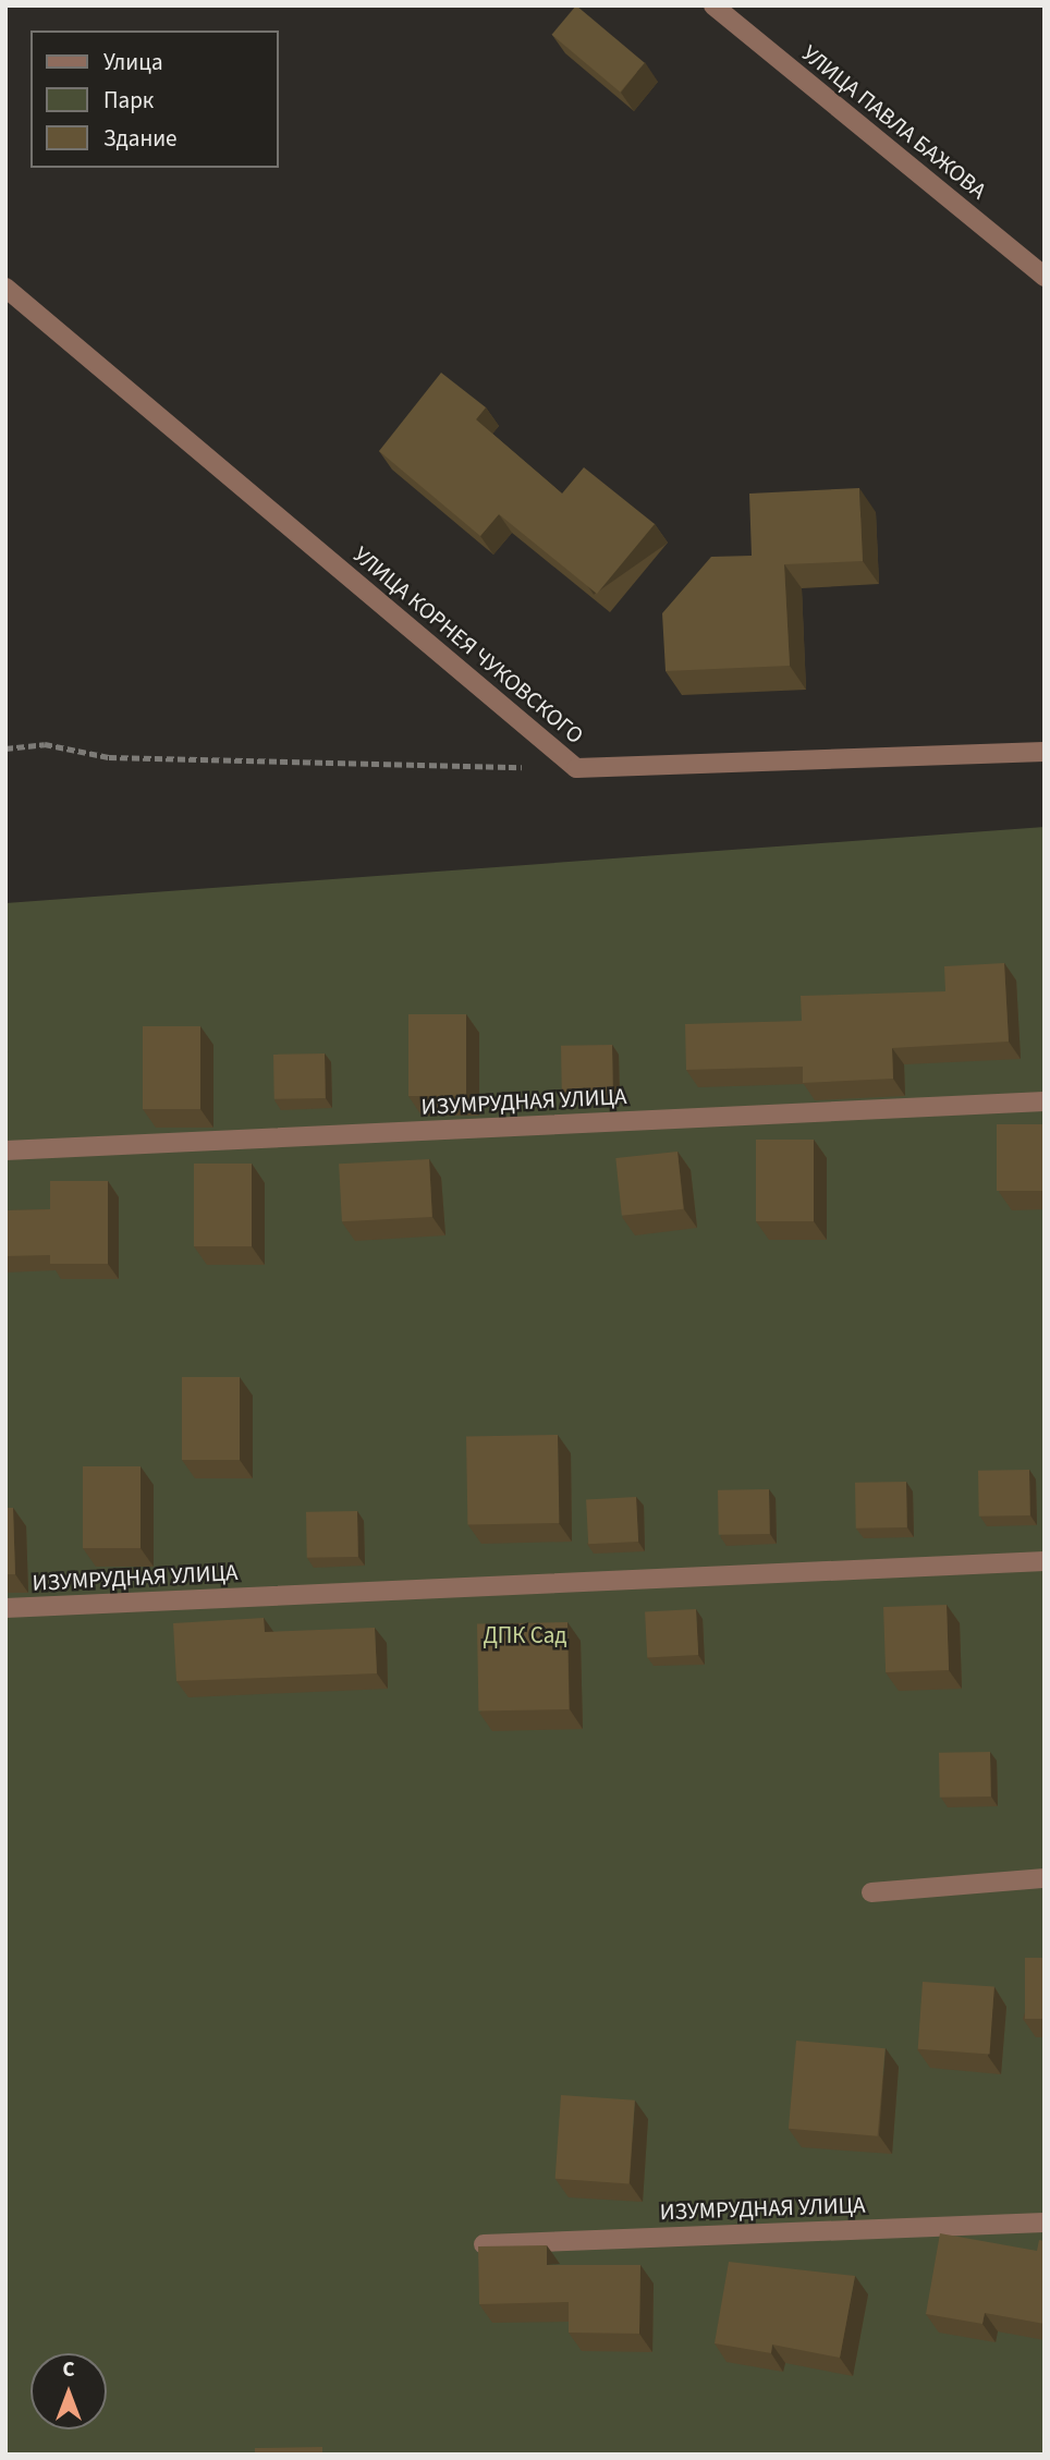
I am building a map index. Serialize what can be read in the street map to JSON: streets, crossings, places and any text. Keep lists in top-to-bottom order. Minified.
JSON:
{"streets":{"street":["УЛИЦА ПАВЛА БАЖОВА","УЛИЦА КОРНЕЯ ЧУКОВСКОГО","ИЗУМРУДНАЯ УЛИЦА"]},"parks":["ДПК Сад"],"legend":["Улица","Парк","Здание"],"north":"top"}
